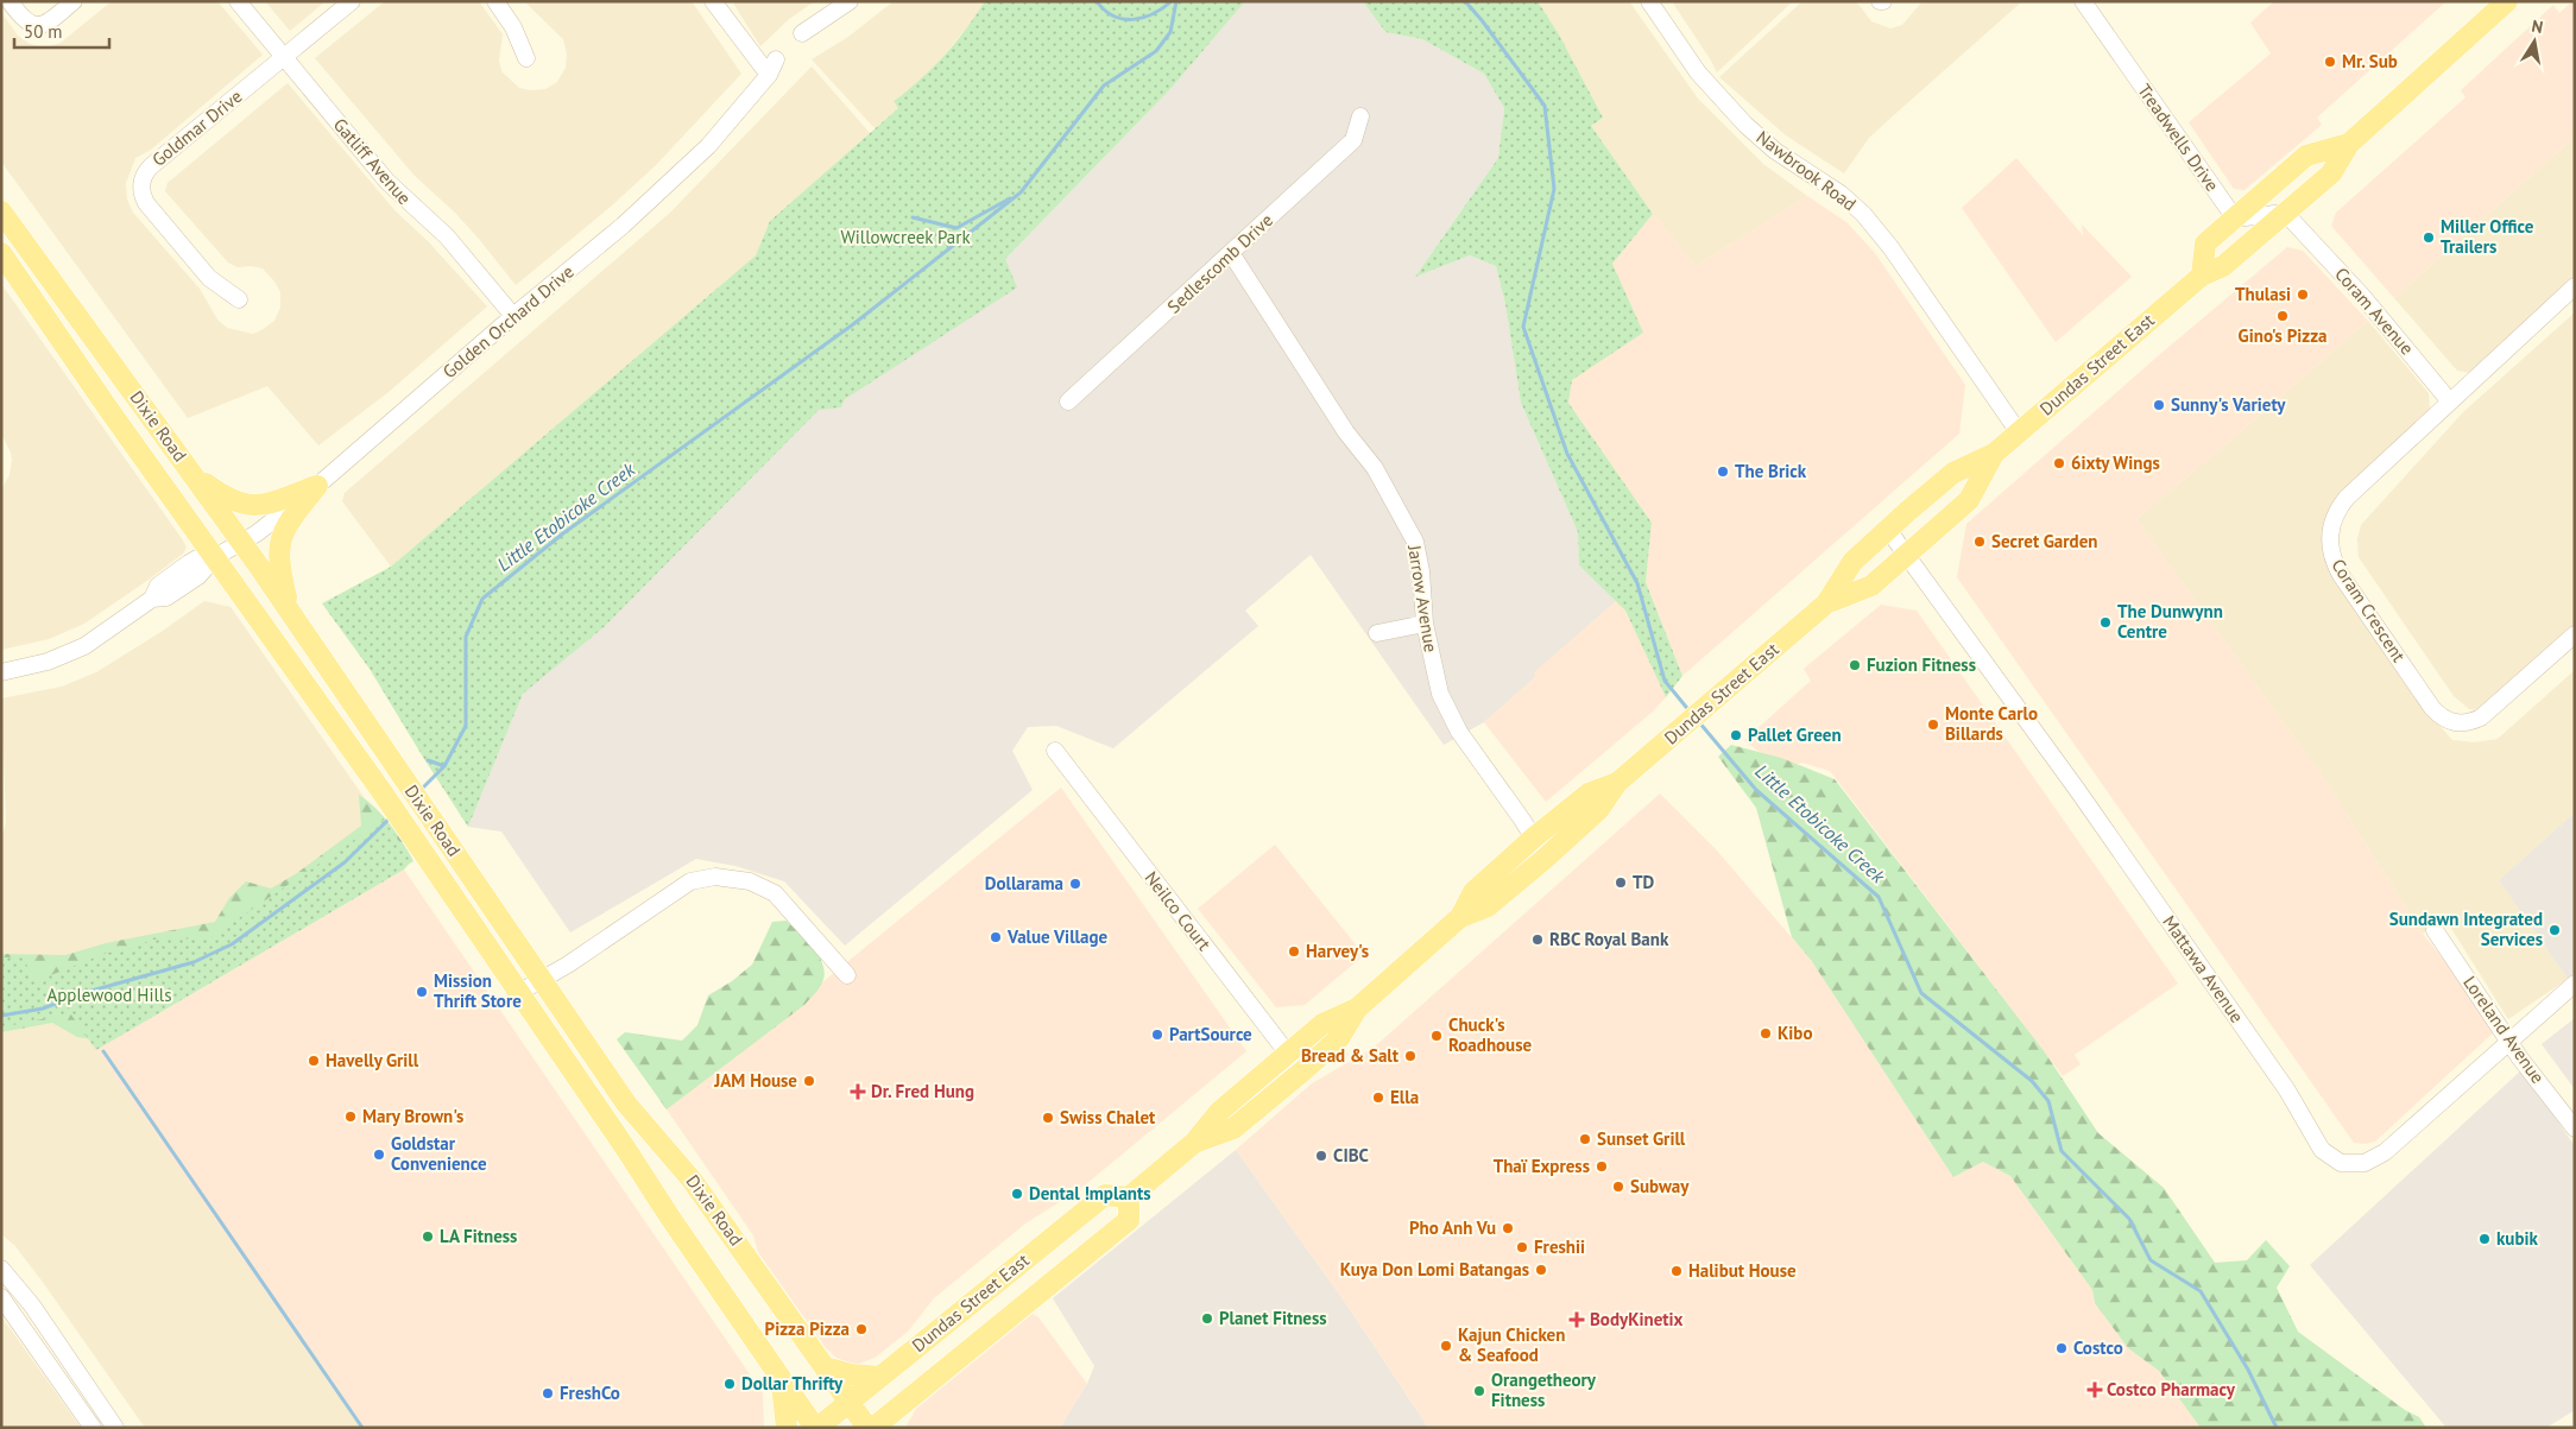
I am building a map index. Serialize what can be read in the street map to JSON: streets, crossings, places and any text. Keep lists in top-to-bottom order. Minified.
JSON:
{"streets":{"main road":["Dundas Street East","Dixie Road"],"street":["Goldmar Drive","Treadwells Drive","Gatliff Avenue","Nawbrook Road","Sedlescomb Drive","Coram Avenue","Golden Orchard Drive","Jarrow Avenue","Coram Crescent","Neilco Court","Mattawa Avenue","Loreland Avenue"]},"crossings":[["Goldmar Drive","Gatliff Avenue"],["Treadwells Drive","Dundas Street East"],["Gatliff Avenue","Golden Orchard Drive"],["Nawbrook Road","Dundas Street East"],["Sedlescomb Drive","Jarrow Avenue"],["Coram Avenue","Dundas Street East"],["Coram Avenue","Coram Crescent"],["Golden Orchard Drive","Dixie Road"],["Dundas Street East","Dixie Road"],["Dundas Street East","Jarrow Avenue"],["Dundas Street East","Neilco Court"],["Dundas Street East","Mattawa Avenue"],["Mattawa Avenue","Loreland Avenue"]],"water":["Little Etobicoke Creek"],"parks":["Willowcreek Park","Applewood Hills"],"places":{"other":["Mr. Sub","Miller Office Trailers","Thulasi","Gino's Pizza","Sunny's Variety","6ixty Wings","The Brick","Secret Garden","The Dunwynn Centre","Fuzion Fitness","Monte Carlo Billards","Pallet Green","TD","Dollarama","Sundawn Integrated Services","Value Village","RBC Royal Bank","Harvey's","Mission Thrift Store","Kibo","PartSource","Chuck's Roadhouse","Bread & Salt","Havelly Grill","JAM House","Ella","Mary Brown's","Swiss Chalet","Sunset Grill","Goldstar Convenience","CIBC","Thaï Express","Subway","Dental !mplants","Pho Anh Vu","LA Fitness","kubik","Freshii","Kuya Don Lomi Batangas","Halibut House","Planet Fitness","Pizza Pizza","Kajun Chicken & Seafood","Costco","Dollar Thrifty","Orangetheory Fitness","FreshCo"],"health":["Dr. Fred Hung","BodyKinetix","Costco Pharmacy"]},"scale_bar":"50 m","north":"top"}
